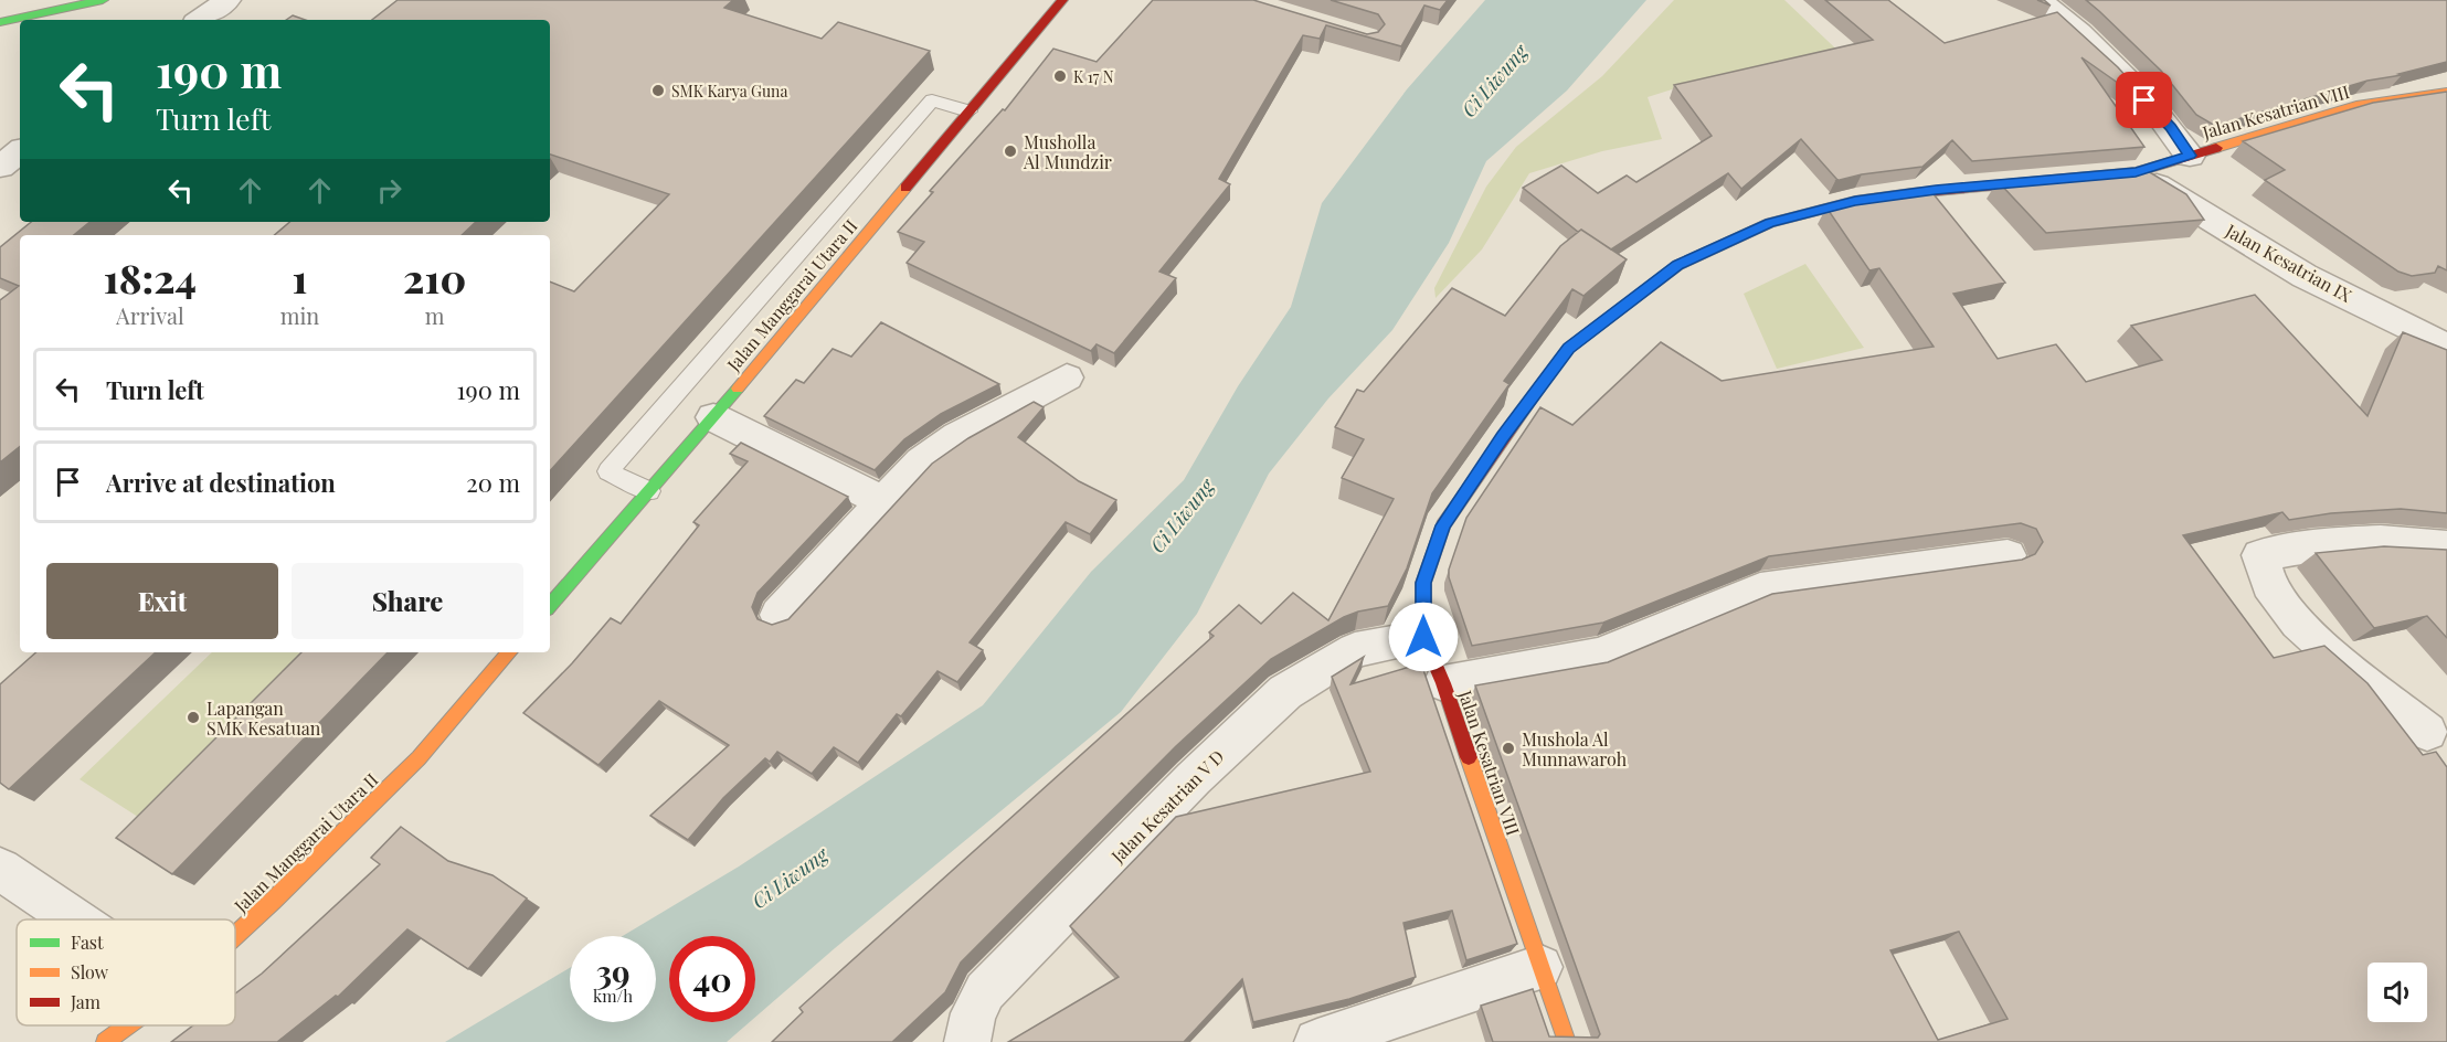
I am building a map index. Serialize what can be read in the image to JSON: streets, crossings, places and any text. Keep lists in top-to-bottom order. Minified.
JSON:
{"streets":{"street":["Jalan Kesatrian VIII","Jalan Kesatrian IX","Jalan Manggarai Utara II","Jalan Kesatrian V D"]},"crossings":[["Jalan Kesatrian VIII","Jalan Kesatrian IX"],["Jalan Kesatrian VIII","Jalan Kesatrian V D"]],"water":["Ci Liwung"],"places":["K 17 N","SMK Karya Guna","Musholla Al Mundzir","Lapangan SMK Kesatuan","Mushola Al Munnawaroh"],"legend":["Fast","Slow","Jam"],"page":{"turn":["190 m","Turn left"],"eta":["18:24","Arrival","1","min","210","m"],"list":[{"name":"Turn left","value":"190 m"},{"name":"Arrive at destination","value":"20 m"}],"buttons":["Exit","Share"],"speed":"39 km/h","limit":"40"}}
